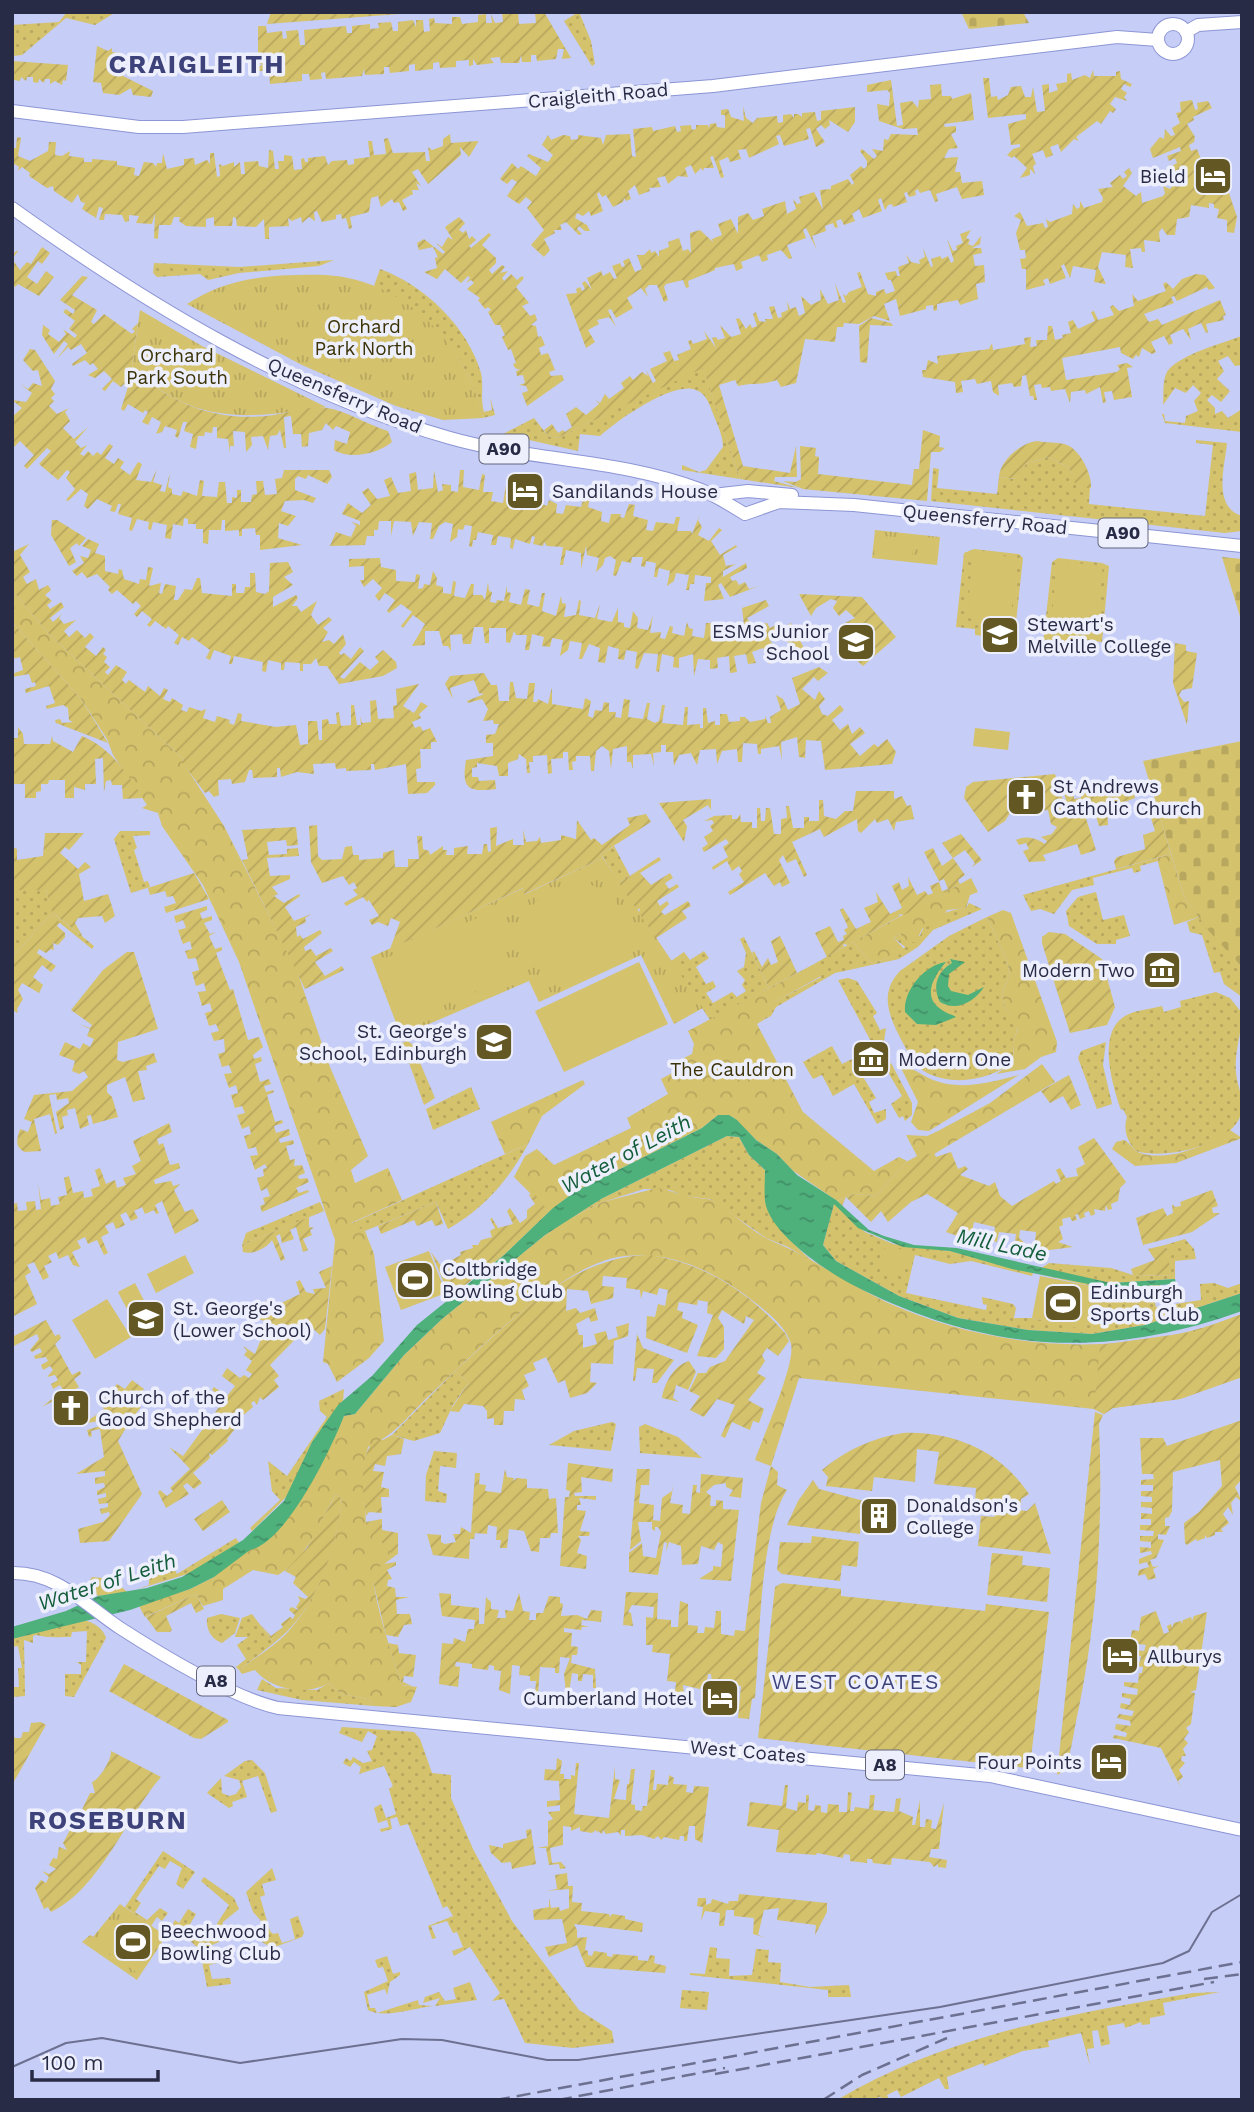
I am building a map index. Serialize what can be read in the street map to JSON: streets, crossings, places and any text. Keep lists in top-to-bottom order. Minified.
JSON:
{"streets":{"main road":["Craigleith Road","Queensferry Road","A90","A8","West Coates"]},"crossings":[["Queensferry Road","A90"]],"districts":["CRAIGLEITH","WEST COATES","ROSEBURN"],"water":["Water of Leith","Mill Lade"],"parks":["Orchard Park North","Orchard Park South","The Cauldron"],"places":{"hotel":["Bield","Sandilands House","Allburys","Cumberland Hotel","Four Points"],"school or university":["Stewart's Melville College","ESMS Junior School","St. George's School, Edinburgh","St. George's (Lower School)"],"church":["St Andrews Catholic Church","Church of the Good Shepherd"],"museum":["Modern Two","Modern One"],"sports":["Coltbridge Bowling Club","Edinburgh Sports Club","Beechwood Bowling Club"],"building":["Donaldson's College"]},"scale_bar":"100 m"}
